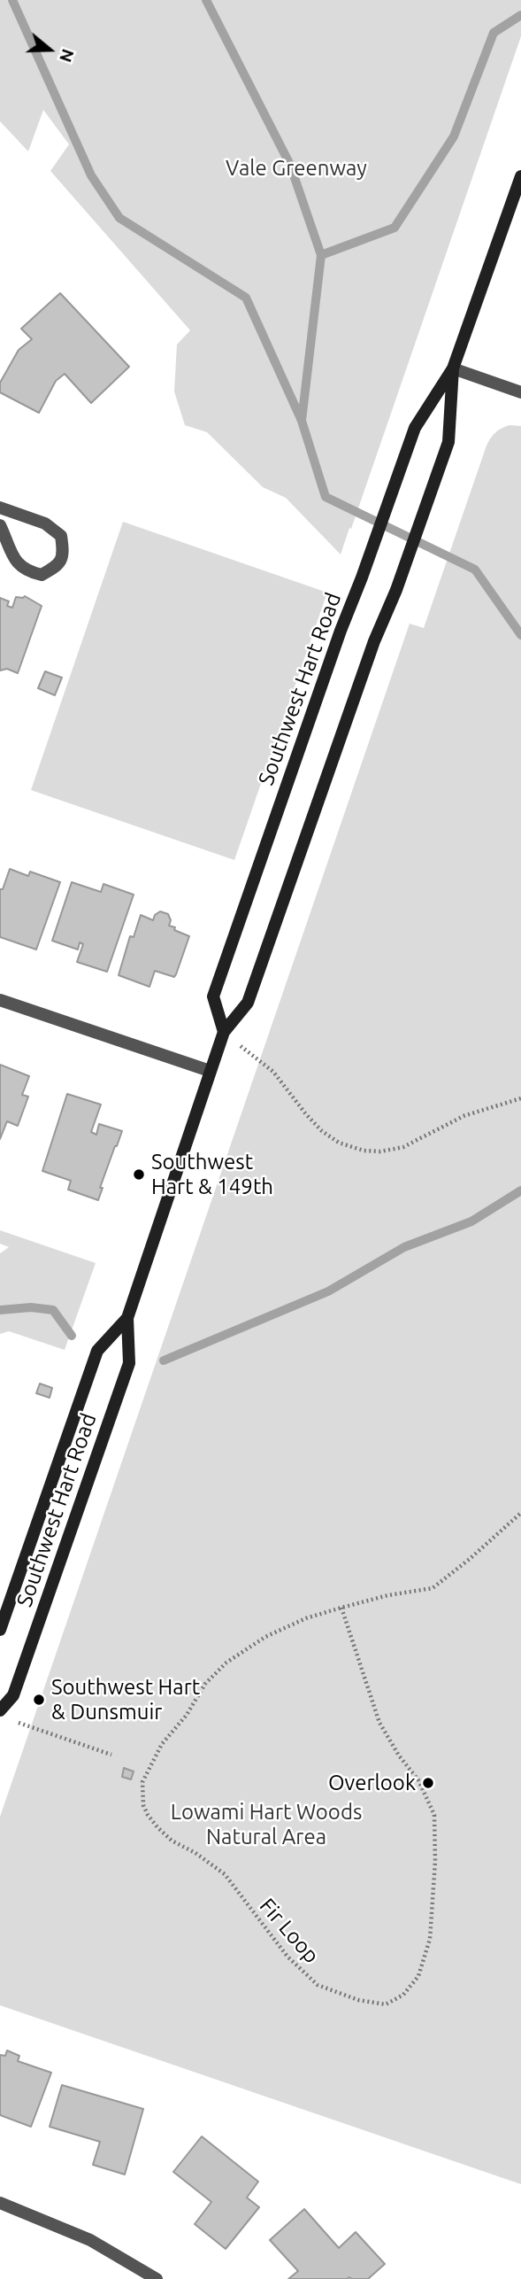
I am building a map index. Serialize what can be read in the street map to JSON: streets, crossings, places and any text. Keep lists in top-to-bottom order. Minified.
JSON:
{"streets":{"main road":["Southwest Hart Road"],"path":["Fir Loop"]},"parks":["Vale Greenway","Lowami Hart Woods Natural Area"],"places":["Southwest Hart & 149th","Southwest Hart & Dunsmuir","Overlook"],"north":"right"}
